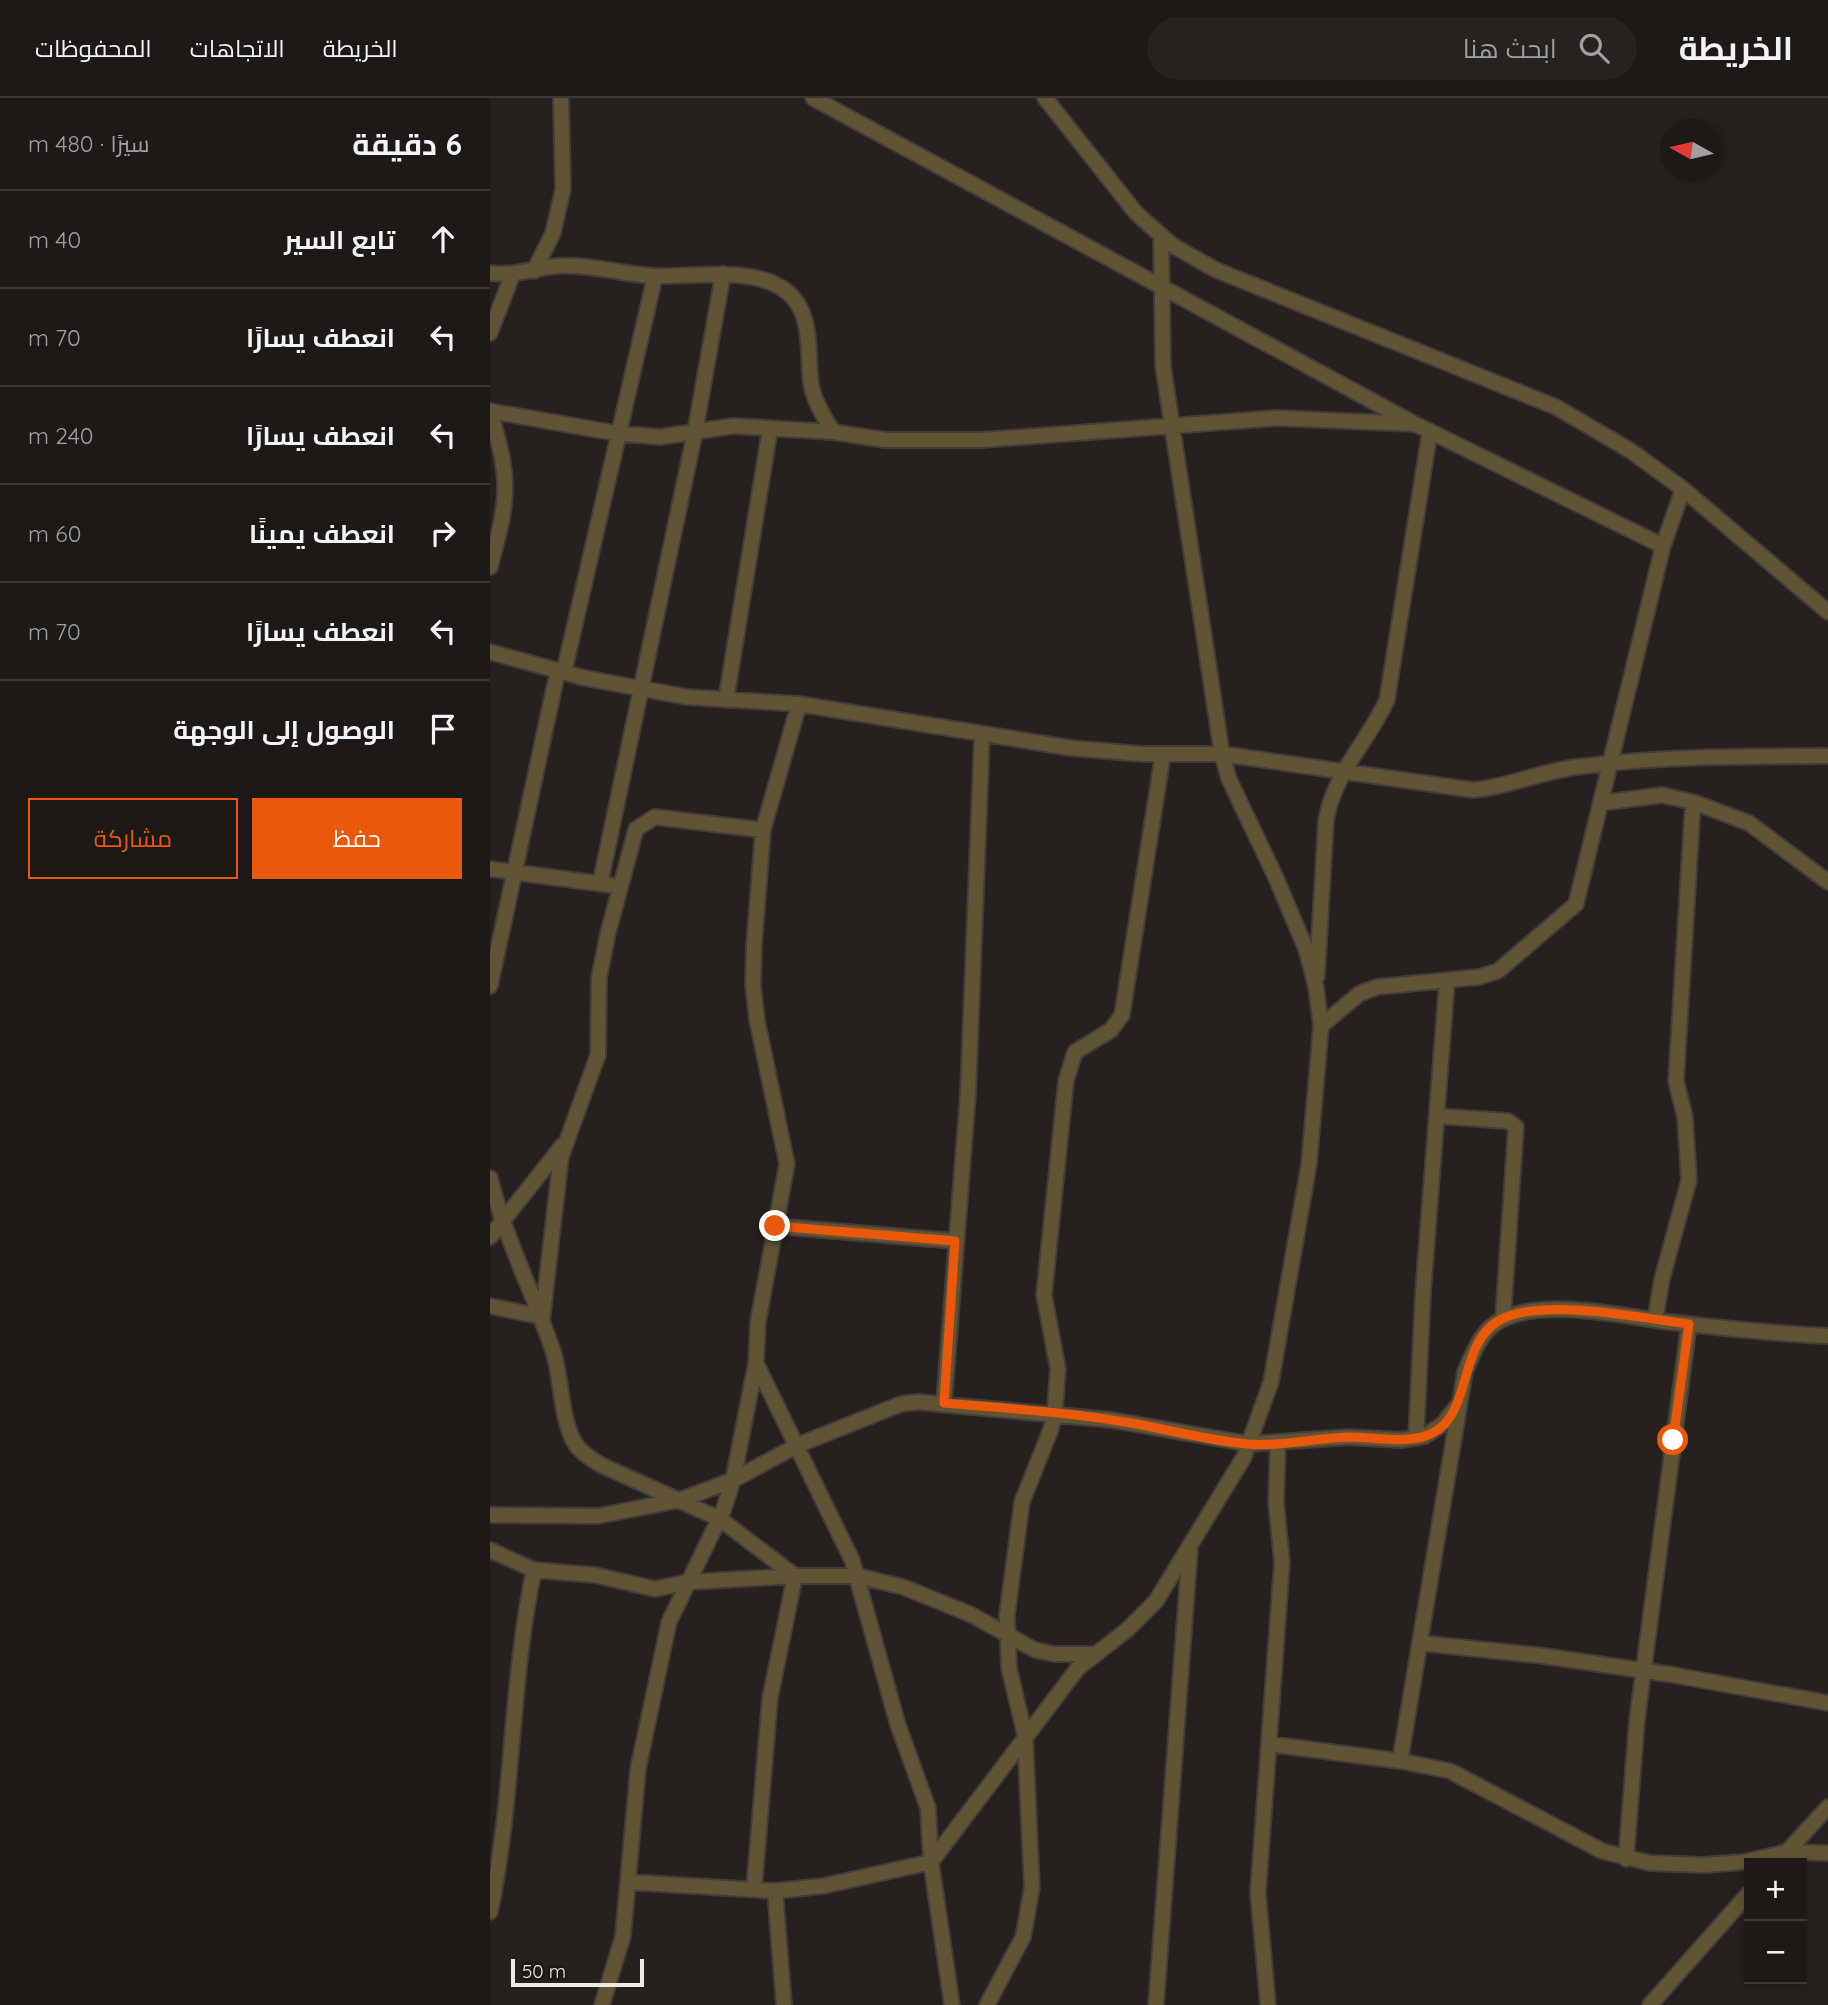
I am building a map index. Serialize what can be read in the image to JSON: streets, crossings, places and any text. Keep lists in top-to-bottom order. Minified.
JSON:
{"scale_bar":"50 m","north":"left","page":{"header":"الخريطة","search":"ابحث هنا","nav":["الخريطة","الاتجاهات","المحفوظات"],"heading":["6 دقيقة","سيرًا · 480 m"],"list":[["تابع السير","40 m"],["انعطف يسارًا","70 m"],["انعطف يسارًا","240 m"],["انعطف يمينًا","60 m"],["انعطف يسارًا","70 m"],"الوصول إلى الوجهة"],"buttons":["حفظ","مشاركة"],"map_buttons":["+","−"],"scale":"50 m"}}
